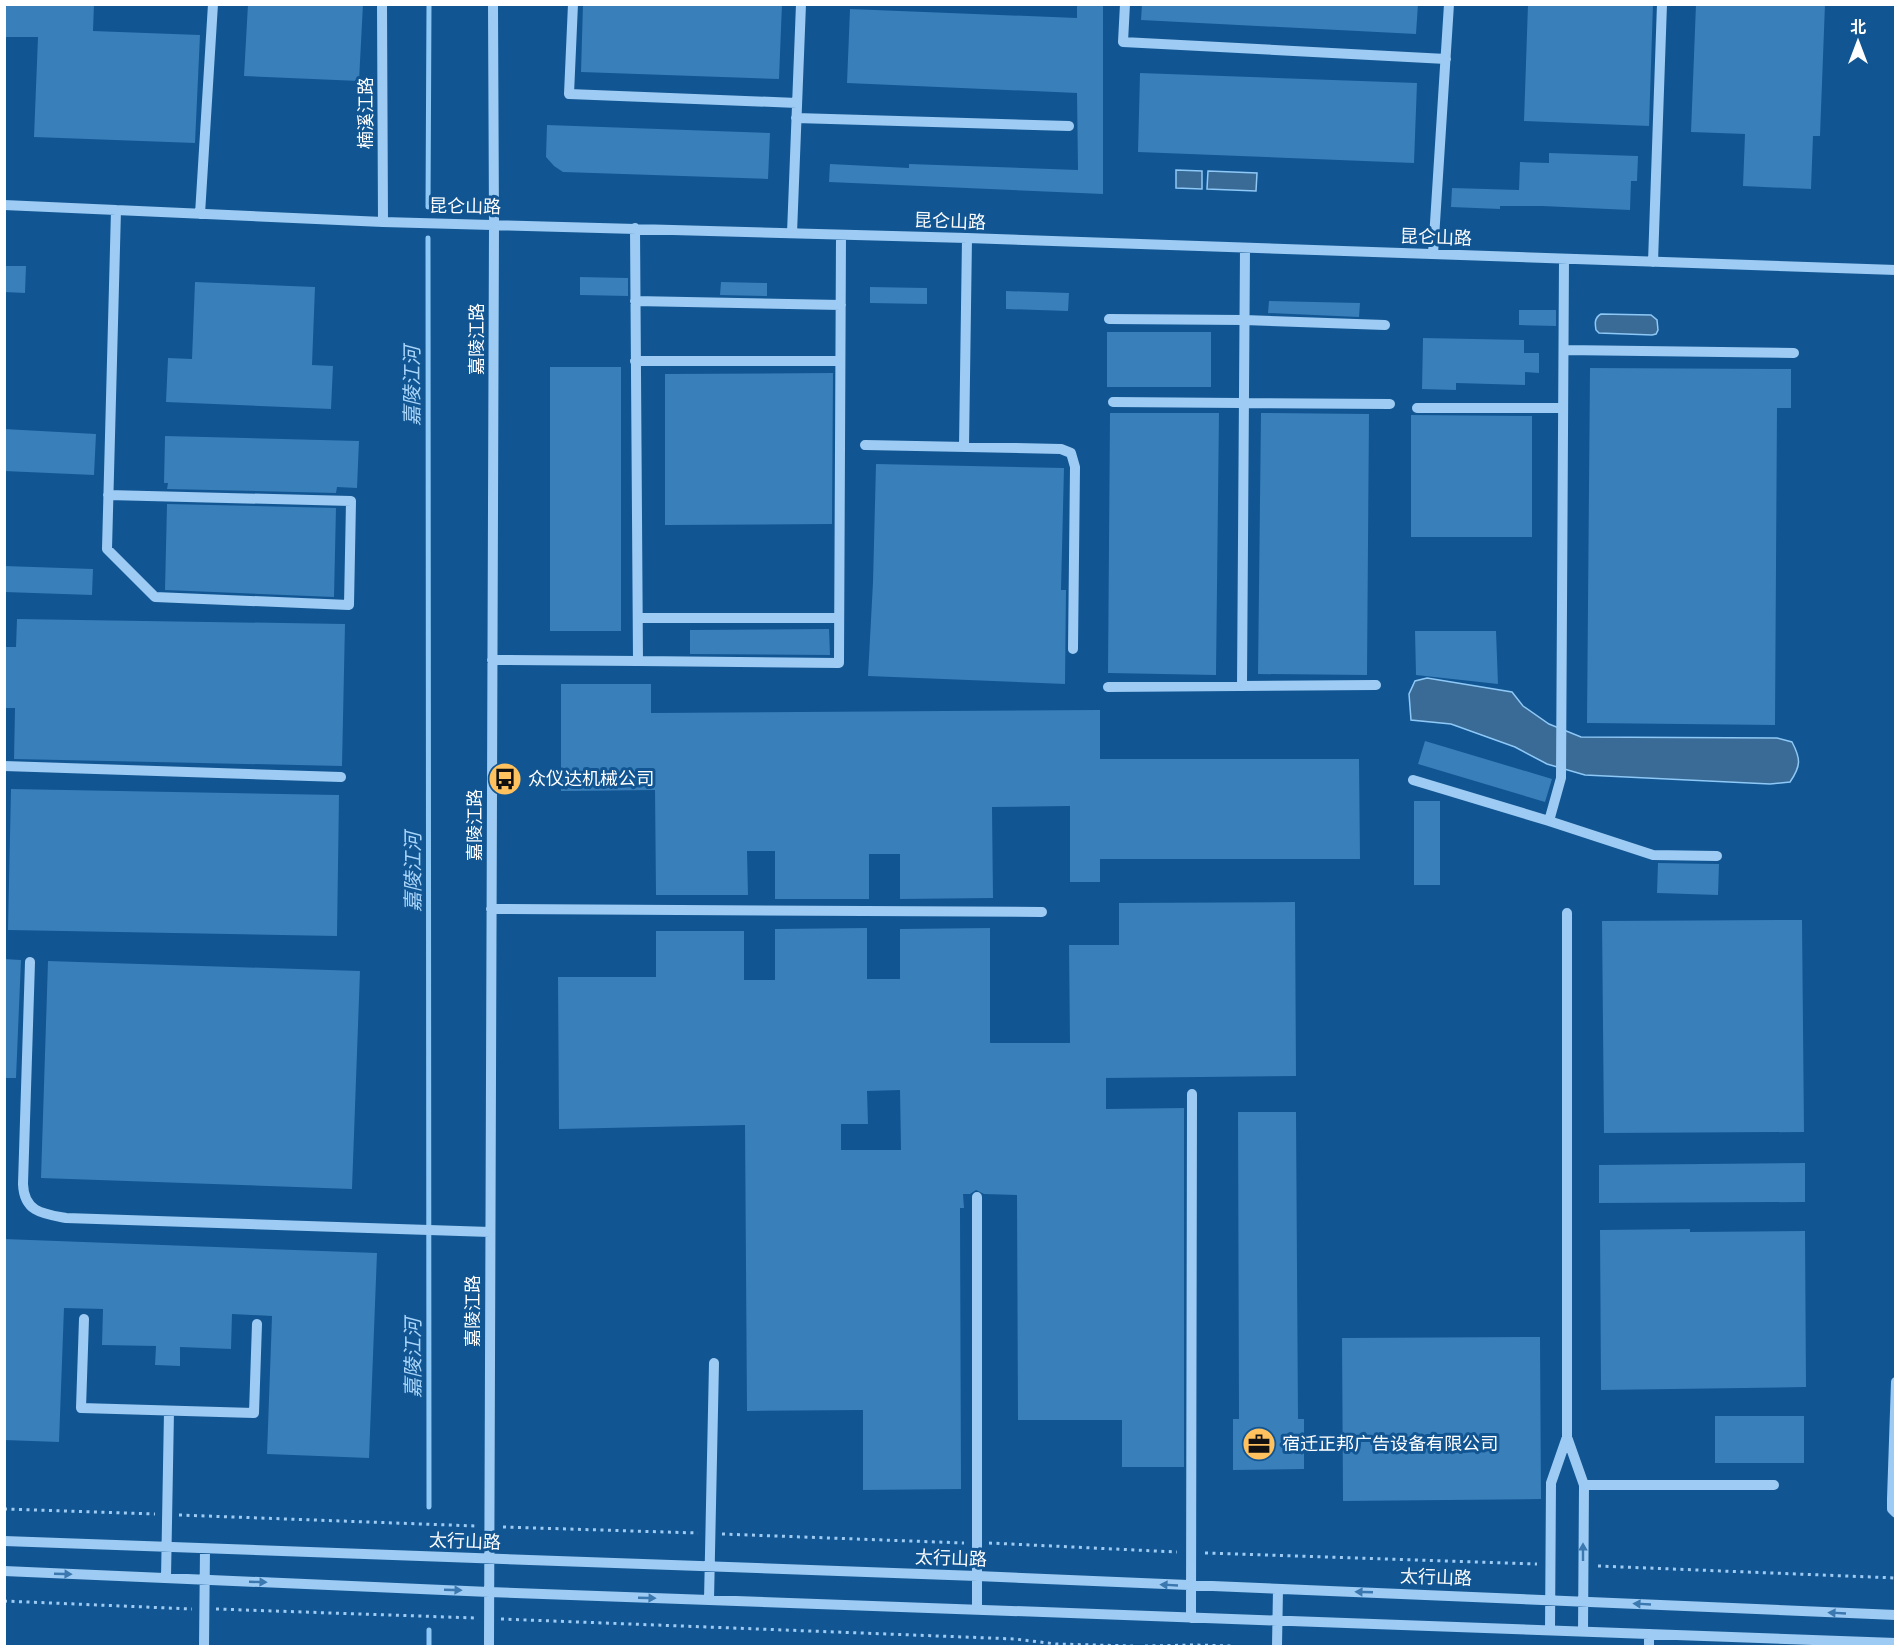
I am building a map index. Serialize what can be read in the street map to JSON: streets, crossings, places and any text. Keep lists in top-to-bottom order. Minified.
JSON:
{"streets":{"street":["楠溪江路","昆仑山路","嘉陵江路","太行山路"]},"crossings":[["楠溪江路","昆仑山路"],["昆仑山路","嘉陵江路"],["嘉陵江路","太行山路"]],"water":["嘉陵江河"],"places":{"bus stop":["众仪达机械公司"],"office":["宿迁正邦广告设备有限公司"]},"north":"top"}
